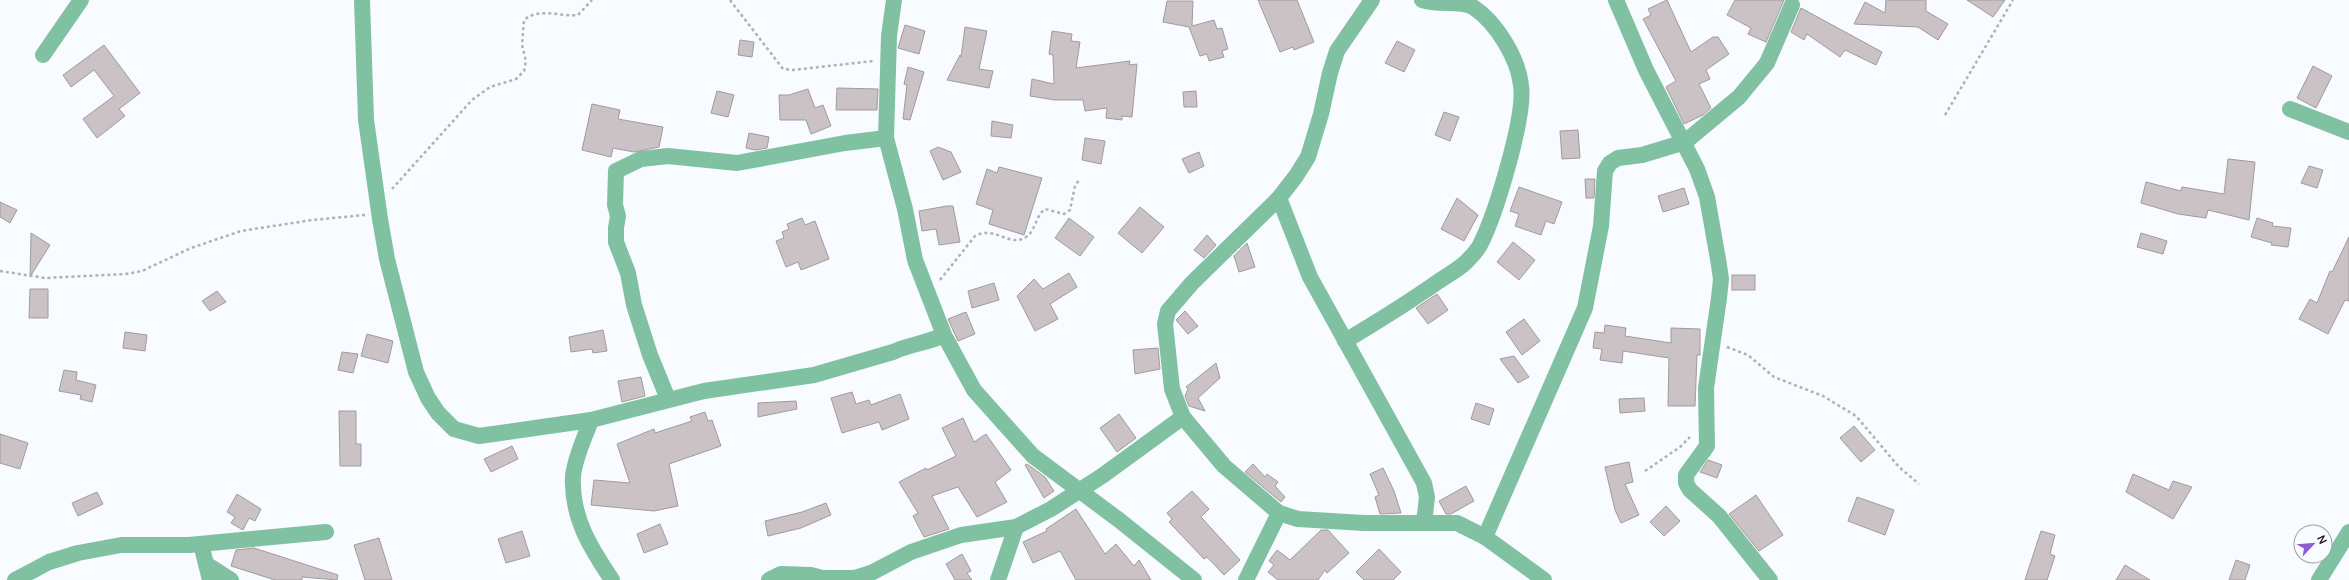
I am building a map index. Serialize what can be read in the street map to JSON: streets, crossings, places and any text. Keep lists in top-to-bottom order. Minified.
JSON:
{"north":"top right"}
